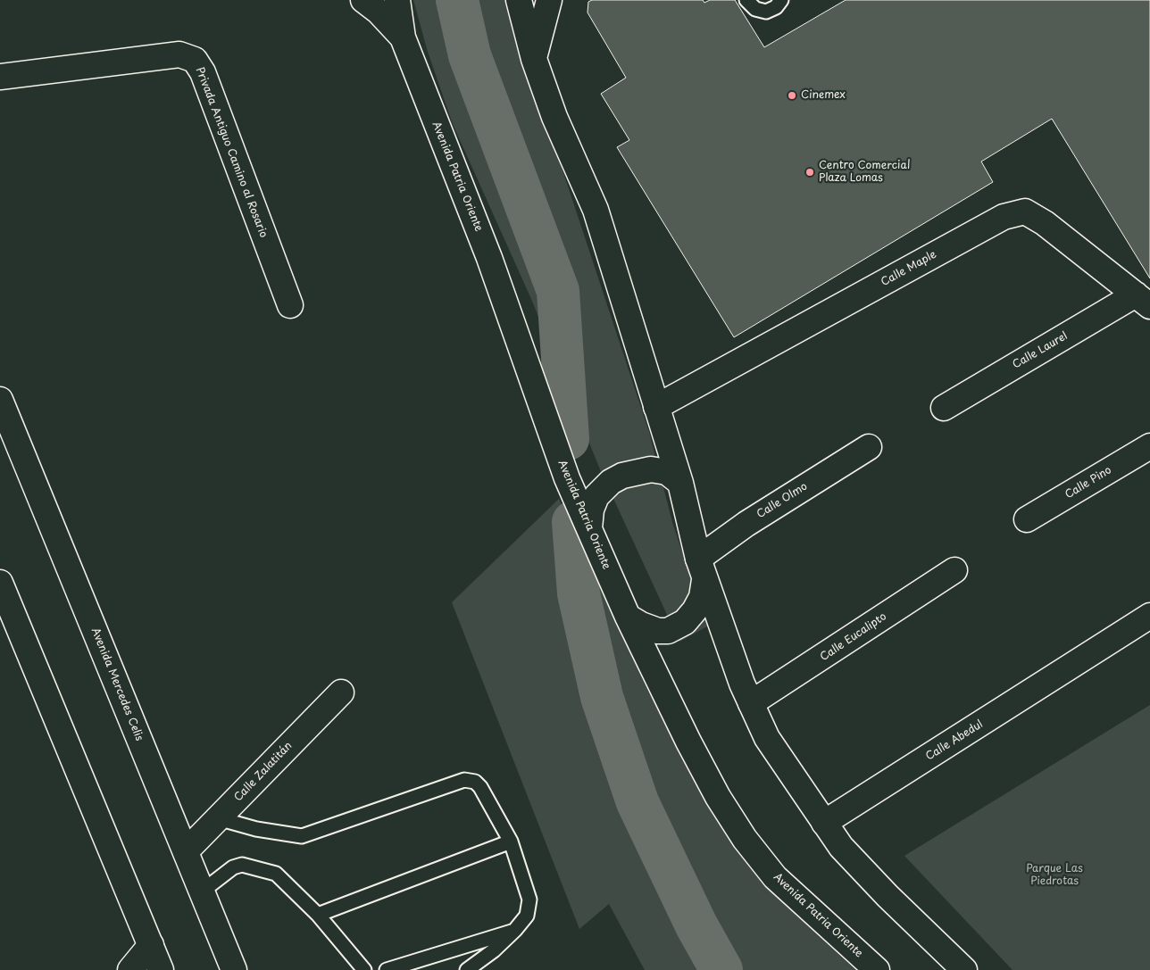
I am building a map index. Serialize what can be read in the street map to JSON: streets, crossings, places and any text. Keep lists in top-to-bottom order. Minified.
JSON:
{"streets":{"street":["Privada Antiguo Camino al Rosario","Avenida Patria Oriente","Calle Maple","Calle Laurel","Calle Pino","Calle Olmo","Calle Eucalipto","Avenida Mercedes Celis","Calle Abedul","Calle Zalatitán"]},"crossings":[["Avenida Patria Oriente","Calle Olmo"],["Calle Maple","Calle Laurel"],["Avenida Mercedes Celis","Calle Zalatitán"]],"parks":["Parque Las Piedrotas"],"places":["Cinemex","Centro Comercial Plaza Lomas"]}
